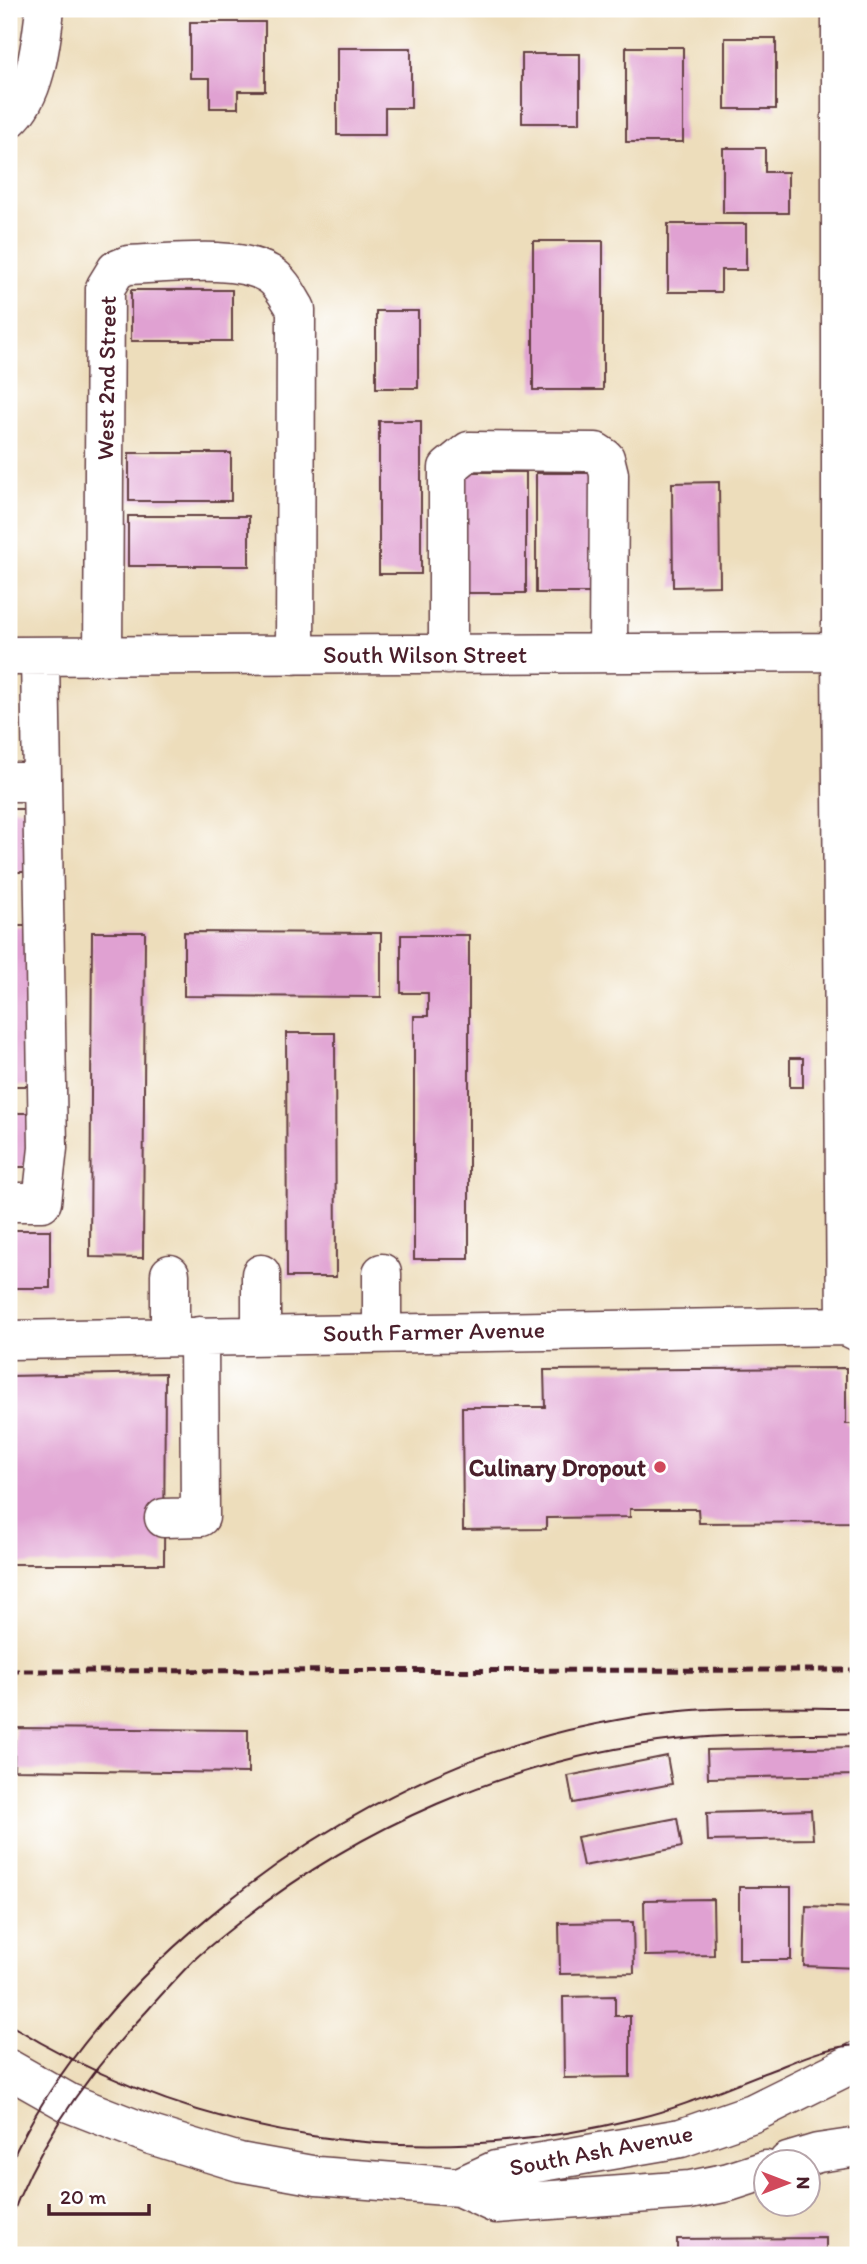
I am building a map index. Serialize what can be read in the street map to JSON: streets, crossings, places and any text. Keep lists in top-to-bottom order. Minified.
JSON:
{"streets":{"street":["West 2nd Street","South Wilson Street","South Farmer Avenue","South Ash Avenue"]},"crossings":[["West 2nd Street","South Wilson Street"]],"places":["Culinary Dropout"],"scale_bar":"20 m","north":"right"}
